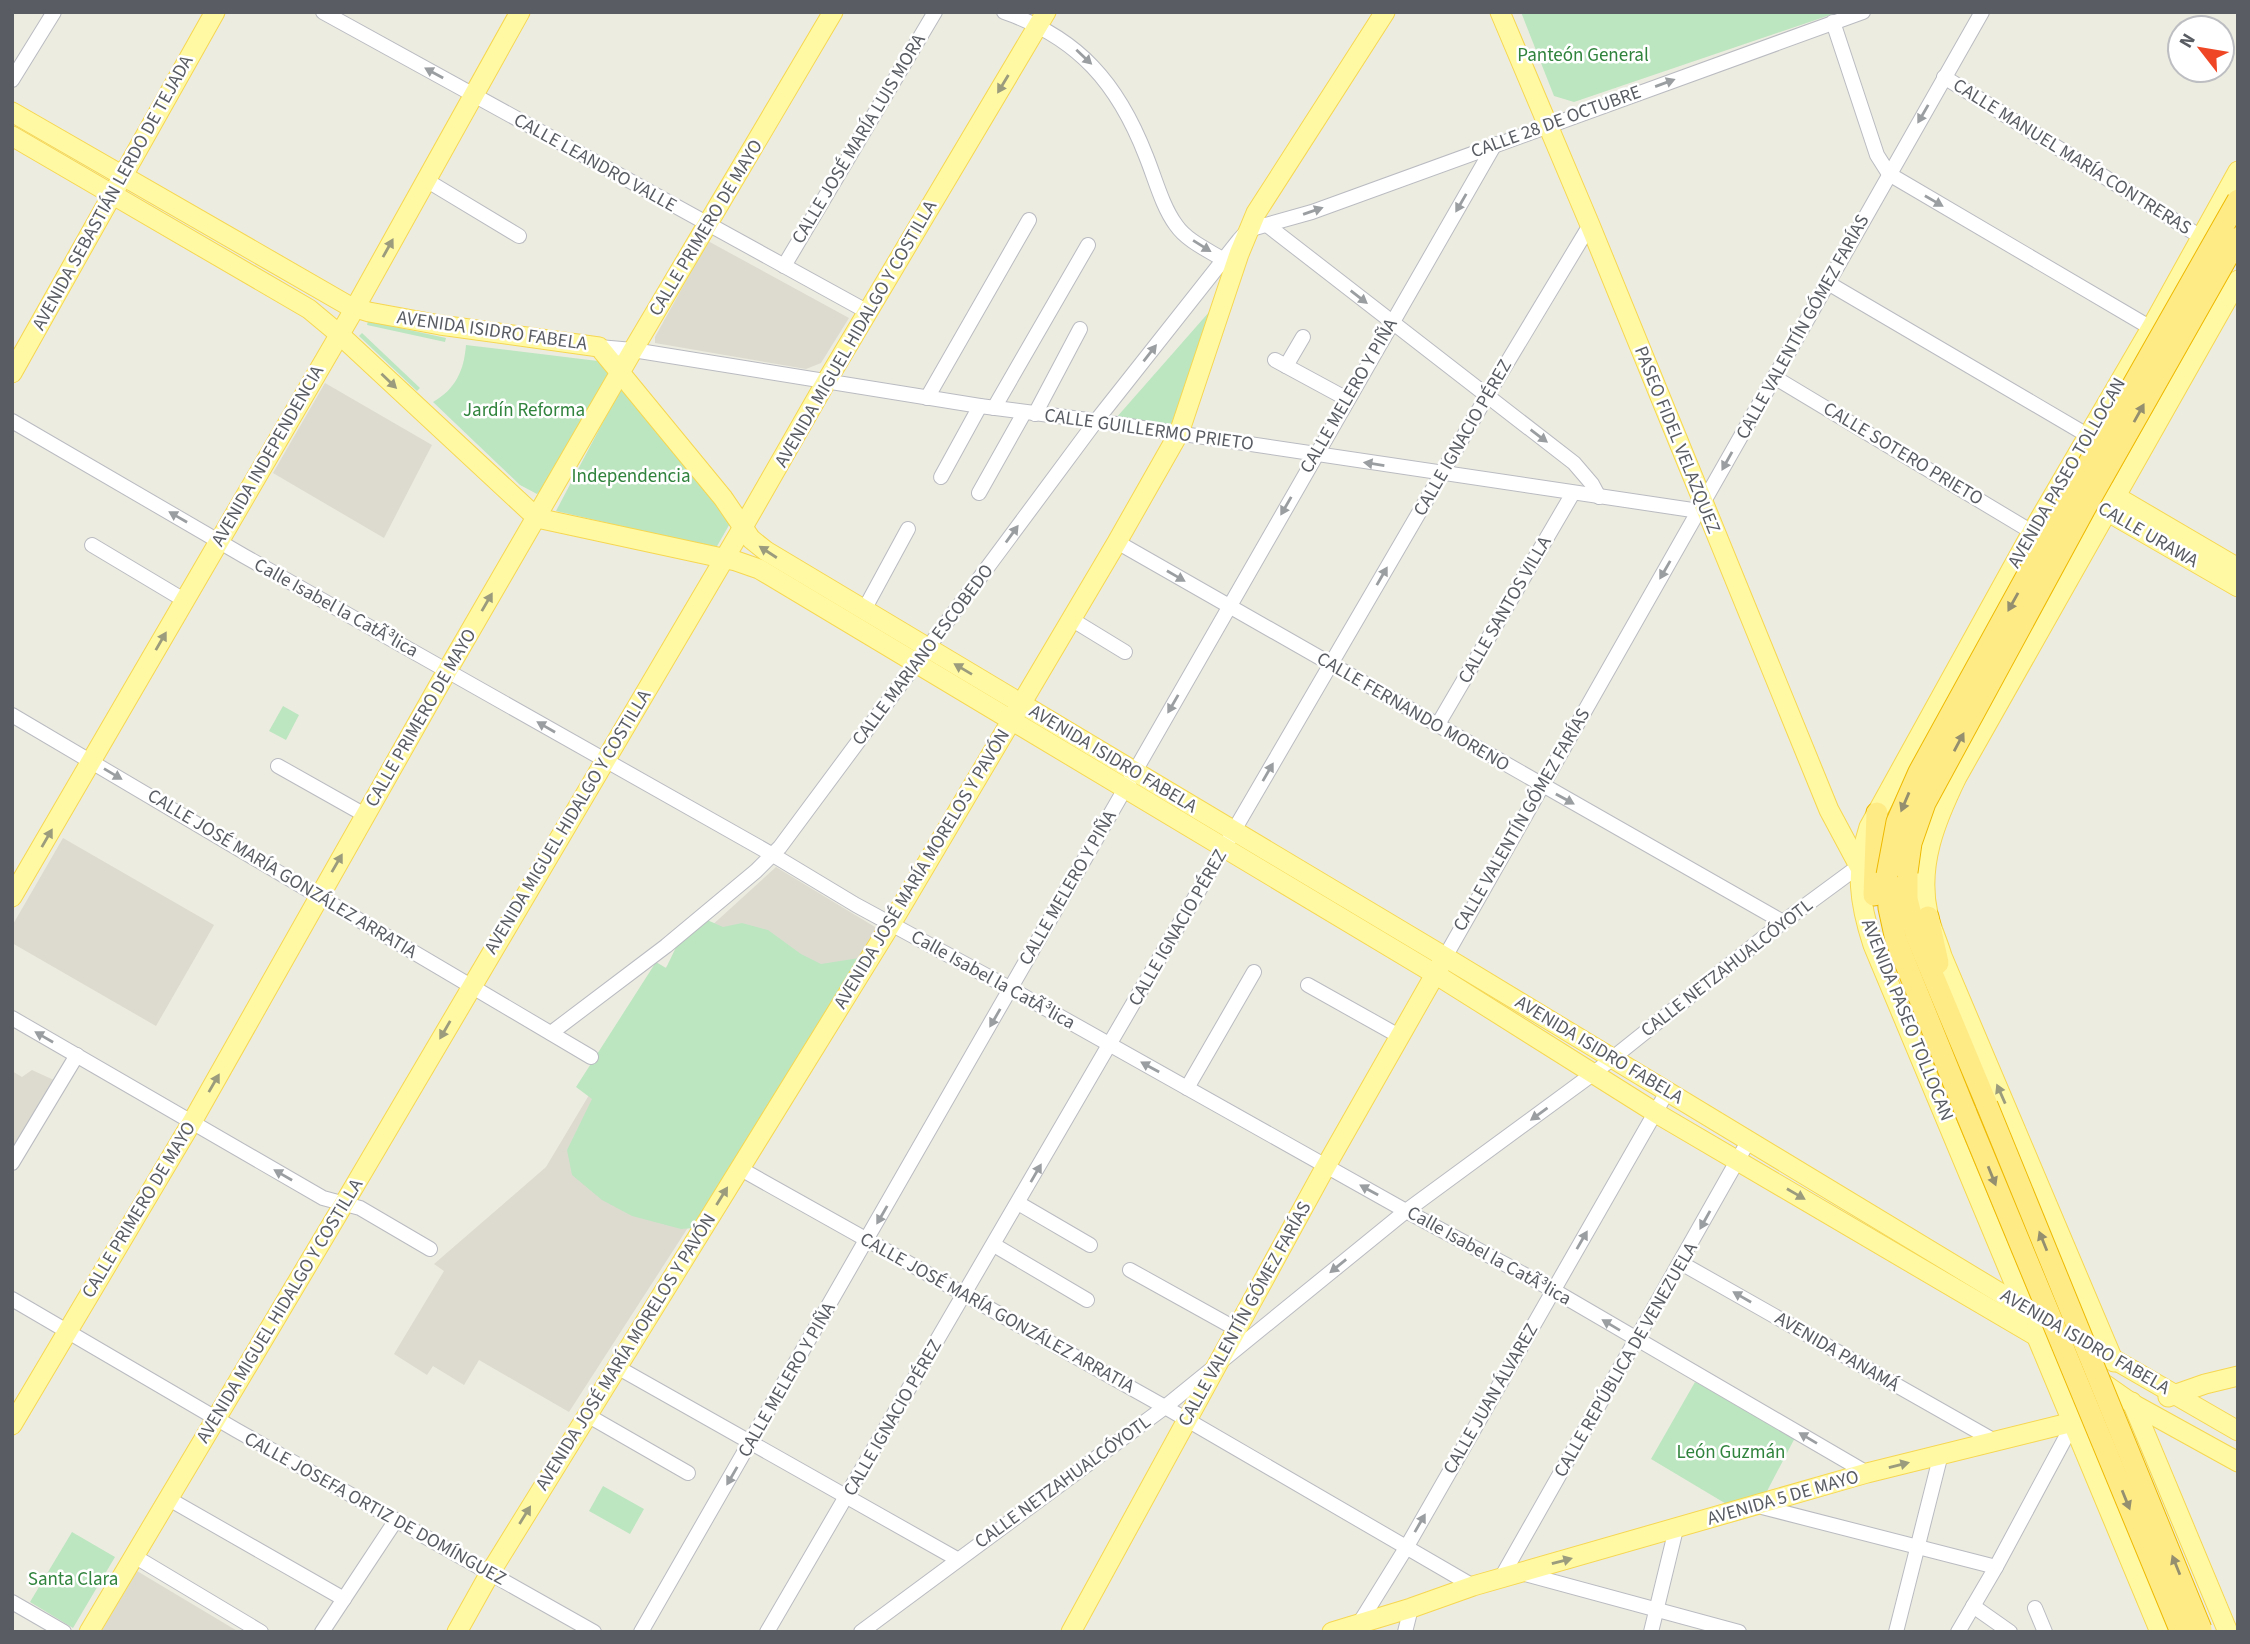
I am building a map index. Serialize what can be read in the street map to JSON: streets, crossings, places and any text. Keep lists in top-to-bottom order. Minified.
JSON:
{"streets":{"highway":["AVENIDA PASEO TOLLOCAN"],"main road":["AVENIDA SEBASTIÁN LERDO DE TEJADA","CALLE PRIMERO DE MAYO","CALLE VALENTÍN GÓMEZ FARÍAS","AVENIDA ISIDRO FABELA","AVENIDA MIGUEL HIDALGO Y COSTILLA","PASEO FIDEL VELAZQUEZ","AVENIDA INDEPENDENCIA","CALLE URAWA","AVENIDA JOSÉ MARÍA MORELOS Y PAVÓN","AVENIDA 5 DE MAYO"],"street":["CALLE 28 DE OCTUBRE","CALLE JOSÉ MARÍA LUIS MORA","CALLE MANUEL MARÍA CONTRERAS","CALLE LEANDRO VALLE","CALLE MELERO Y PIÑA","CALLE GUILLERMO PRIETO","CALLE IGNACIO PÉREZ","CALLE SOTERO PRIETO","Calle Isabel la CatÃ³lica","CALLE SANTOS VILLA","CALLE MARIANO ESCOBEDO","CALLE FERNANDO MORENO","CALLE JOSÉ MARÍA GONZÁLEZ ARRATIA","CALLE NETZAHUALCÓYOTL","AVENIDA PANAMÁ","CALLE REPÚBLICA DE VENEZUELA","CALLE JUAN ÁLVAREZ","CALLE JOSEFA ORTIZ DE DOMÍNGUEZ"]},"crossings":[["CALLE 28 DE OCTUBRE","CALLE MELERO Y PIÑA"],["CALLE 28 DE OCTUBRE","PASEO FIDEL VELAZQUEZ"],["CALLE 28 DE OCTUBRE","CALLE MARIANO ESCOBEDO"],["CALLE 28 DE OCTUBRE","AVENIDA JOSÉ MARÍA MORELOS Y PAVÓN"],["CALLE JOSÉ MARÍA LUIS MORA","CALLE LEANDRO VALLE"],["CALLE MANUEL MARÍA CONTRERAS","CALLE VALENTÍN GÓMEZ FARÍAS"],["CALLE MANUEL MARÍA CONTRERAS","AVENIDA PASEO TOLLOCAN"],["CALLE LEANDRO VALLE","CALLE PRIMERO DE MAYO"],["CALLE LEANDRO VALLE","AVENIDA MIGUEL HIDALGO Y COSTILLA"],["CALLE LEANDRO VALLE","AVENIDA INDEPENDENCIA"],["AVENIDA SEBASTIÁN LERDO DE TEJADA","AVENIDA ISIDRO FABELA"],["CALLE PRIMERO DE MAYO","AVENIDA ISIDRO FABELA"],["CALLE PRIMERO DE MAYO","CALLE GUILLERMO PRIETO"],["CALLE PRIMERO DE MAYO","Calle Isabel la CatÃ³lica"],["CALLE PRIMERO DE MAYO","CALLE JOSÉ MARÍA GONZÁLEZ ARRATIA"],["CALLE PRIMERO DE MAYO","CALLE JOSEFA ORTIZ DE DOMÍNGUEZ"],["CALLE VALENTÍN GÓMEZ FARÍAS","AVENIDA ISIDRO FABELA"],["CALLE VALENTÍN GÓMEZ FARÍAS","CALLE GUILLERMO PRIETO"],["CALLE VALENTÍN GÓMEZ FARÍAS","PASEO FIDEL VELAZQUEZ"],["CALLE VALENTÍN GÓMEZ FARÍAS","CALLE SOTERO PRIETO"],["CALLE VALENTÍN GÓMEZ FARÍAS","Calle Isabel la CatÃ³lica"],["CALLE VALENTÍN GÓMEZ FARÍAS","CALLE FERNANDO MORENO"],["CALLE VALENTÍN GÓMEZ FARÍAS","CALLE JOSÉ MARÍA GONZÁLEZ ARRATIA"],["CALLE VALENTÍN GÓMEZ FARÍAS","CALLE NETZAHUALCÓYOTL"],["AVENIDA ISIDRO FABELA","AVENIDA MIGUEL HIDALGO Y COSTILLA"],["AVENIDA ISIDRO FABELA","CALLE MELERO Y PIÑA"],["AVENIDA ISIDRO FABELA","CALLE GUILLERMO PRIETO"],["AVENIDA ISIDRO FABELA","CALLE IGNACIO PÉREZ"],["AVENIDA ISIDRO FABELA","AVENIDA INDEPENDENCIA"],["AVENIDA ISIDRO FABELA","AVENIDA PASEO TOLLOCAN"],["AVENIDA ISIDRO FABELA","CALLE MARIANO ESCOBEDO"],["AVENIDA ISIDRO FABELA","AVENIDA JOSÉ MARÍA MORELOS Y PAVÓN"],["AVENIDA ISIDRO FABELA","CALLE NETZAHUALCÓYOTL"],["AVENIDA ISIDRO FABELA","CALLE REPÚBLICA DE VENEZUELA"],["AVENIDA ISIDRO FABELA","CALLE JUAN ÁLVAREZ"],["AVENIDA ISIDRO FABELA","AVENIDA 5 DE MAYO"],["AVENIDA MIGUEL HIDALGO Y COSTILLA","CALLE GUILLERMO PRIETO"],["AVENIDA MIGUEL HIDALGO Y COSTILLA","Calle Isabel la CatÃ³lica"],["AVENIDA MIGUEL HIDALGO Y COSTILLA","CALLE JOSÉ MARÍA GONZÁLEZ ARRATIA"],["AVENIDA MIGUEL HIDALGO Y COSTILLA","CALLE JOSEFA ORTIZ DE DOMÍNGUEZ"],["CALLE MELERO Y PIÑA","CALLE GUILLERMO PRIETO"],["CALLE MELERO Y PIÑA","Calle Isabel la CatÃ³lica"],["CALLE MELERO Y PIÑA","CALLE FERNANDO MORENO"],["CALLE MELERO Y PIÑA","CALLE JOSÉ MARÍA GONZÁLEZ ARRATIA"],["CALLE GUILLERMO PRIETO","CALLE IGNACIO PÉREZ"],["CALLE GUILLERMO PRIETO","PASEO FIDEL VELAZQUEZ"],["CALLE GUILLERMO PRIETO","CALLE SANTOS VILLA"],["CALLE GUILLERMO PRIETO","CALLE MARIANO ESCOBEDO"],["CALLE GUILLERMO PRIETO","AVENIDA JOSÉ MARÍA MORELOS Y PAVÓN"],["CALLE IGNACIO PÉREZ","PASEO FIDEL VELAZQUEZ"],["CALLE IGNACIO PÉREZ","Calle Isabel la CatÃ³lica"],["CALLE IGNACIO PÉREZ","CALLE FERNANDO MORENO"],["CALLE IGNACIO PÉREZ","CALLE JOSÉ MARÍA GONZÁLEZ ARRATIA"],["PASEO FIDEL VELAZQUEZ","AVENIDA PASEO TOLLOCAN"],["PASEO FIDEL VELAZQUEZ","CALLE NETZAHUALCÓYOTL"],["CALLE SOTERO PRIETO","AVENIDA PASEO TOLLOCAN"],["AVENIDA INDEPENDENCIA","Calle Isabel la CatÃ³lica"],["AVENIDA INDEPENDENCIA","CALLE JOSÉ MARÍA GONZÁLEZ ARRATIA"],["AVENIDA PASEO TOLLOCAN","CALLE URAWA"],["AVENIDA PASEO TOLLOCAN","CALLE NETZAHUALCÓYOTL"],["AVENIDA PASEO TOLLOCAN","AVENIDA 5 DE MAYO"],["Calle Isabel la CatÃ³lica","CALLE MARIANO ESCOBEDO"],["Calle Isabel la CatÃ³lica","AVENIDA JOSÉ MARÍA MORELOS Y PAVÓN"],["Calle Isabel la CatÃ³lica","CALLE NETZAHUALCÓYOTL"],["Calle Isabel la CatÃ³lica","CALLE REPÚBLICA DE VENEZUELA"],["Calle Isabel la CatÃ³lica","CALLE JUAN ÁLVAREZ"],["Calle Isabel la CatÃ³lica","AVENIDA 5 DE MAYO"],["CALLE SANTOS VILLA","CALLE FERNANDO MORENO"],["CALLE MARIANO ESCOBEDO","AVENIDA JOSÉ MARÍA MORELOS Y PAVÓN"],["CALLE MARIANO ESCOBEDO","CALLE JOSÉ MARÍA GONZÁLEZ ARRATIA"],["CALLE FERNANDO MORENO","AVENIDA JOSÉ MARÍA MORELOS Y PAVÓN"],["CALLE FERNANDO MORENO","CALLE NETZAHUALCÓYOTL"],["AVENIDA JOSÉ MARÍA MORELOS Y PAVÓN","CALLE JOSÉ MARÍA GONZÁLEZ ARRATIA"],["AVENIDA JOSÉ MARÍA MORELOS Y PAVÓN","CALLE JOSEFA ORTIZ DE DOMÍNGUEZ"],["CALLE JOSÉ MARÍA GONZÁLEZ ARRATIA","CALLE NETZAHUALCÓYOTL"],["CALLE JOSÉ MARÍA GONZÁLEZ ARRATIA","CALLE JUAN ÁLVAREZ"],["CALLE JOSÉ MARÍA GONZÁLEZ ARRATIA","AVENIDA 5 DE MAYO"],["AVENIDA PANAMÁ","CALLE REPÚBLICA DE VENEZUELA"],["AVENIDA PANAMÁ","AVENIDA 5 DE MAYO"],["CALLE REPÚBLICA DE VENEZUELA","AVENIDA 5 DE MAYO"],["CALLE JUAN ÁLVAREZ","AVENIDA 5 DE MAYO"]],"one_way":["CALLE 28 DE OCTUBRE","CALLE MELERO Y PIÑA","CALLE IGNACIO PÉREZ","AVENIDA INDEPENDENCIA","Calle Isabel la CatÃ³lica","CALLE FERNANDO MORENO","CALLE NETZAHUALCÓYOTL","AVENIDA PANAMÁ","CALLE JUAN ÁLVAREZ"],"parks":["Panteón General","Jardín Reforma","Independencia","León Guzmán","Santa Clara"],"north":"top left"}
